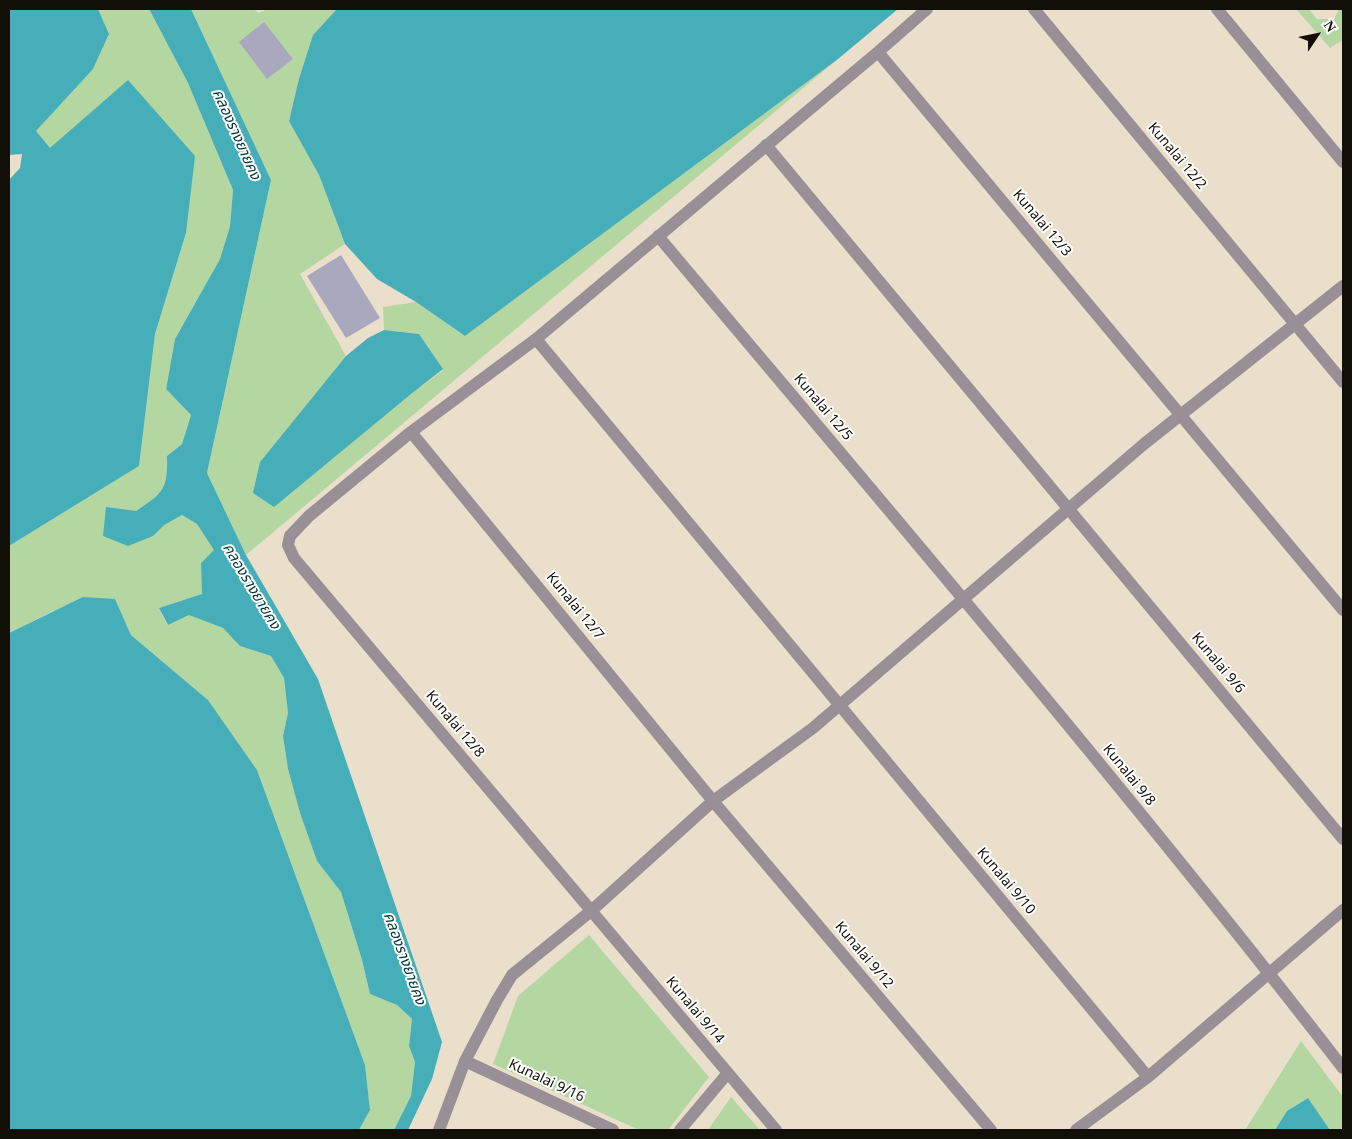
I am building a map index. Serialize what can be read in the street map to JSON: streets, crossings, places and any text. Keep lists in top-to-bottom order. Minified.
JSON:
{"streets":{"street":["Kunalai 12/2","Kunalai 12/3","Kunalai 12/5","Kunalai 12/7","Kunalai 9/6","Kunalai 12/8","Kunalai 9/8","Kunalai 9/10","Kunalai 9/12","Kunalai 9/14","Kunalai 9/16"]},"crossings":[["Kunalai 12/5","Kunalai 9/8"],["Kunalai 12/7","Kunalai 12/8"],["Kunalai 12/7","Kunalai 9/12"],["Kunalai 12/8","Kunalai 9/14"]],"water":["คลองรางยายคง"],"north":"top right"}
